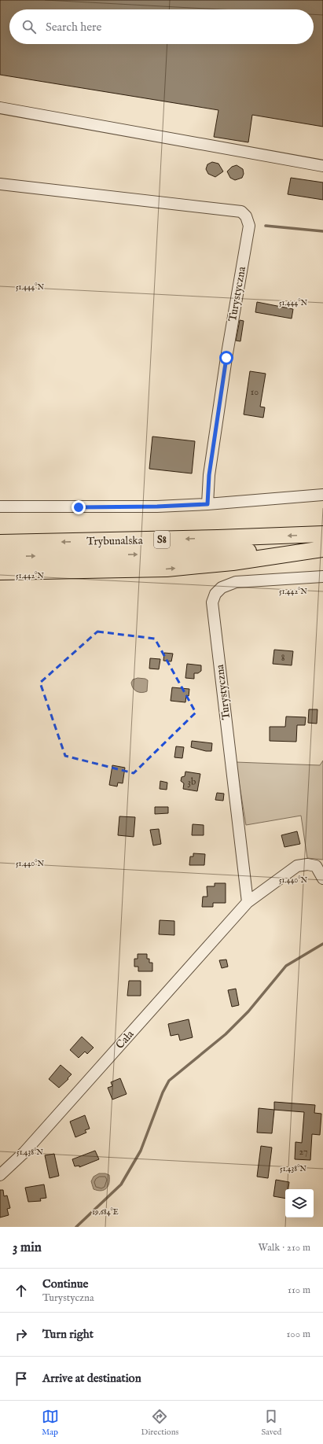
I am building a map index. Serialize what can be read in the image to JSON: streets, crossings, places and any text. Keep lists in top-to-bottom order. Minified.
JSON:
{"streets":{"highway":["S8","Trybunalska"],"street":["Turystyczna","Cała"]},"crossings":[["Turystyczna","Cała"]],"house_numbers":["10","8","3b","27"],"page":{"search":"Search here","heading":["3 min","Walk · 210 m"],"list":[["Continue","Turystyczna","110 m"],["Turn right","100 m"],"Arrive at destination"],"nav":["Map","Directions","Saved"]},"coordinates":["51.444°N","51.442°N","51.440°N","51.438°N","19.684°E"]}
